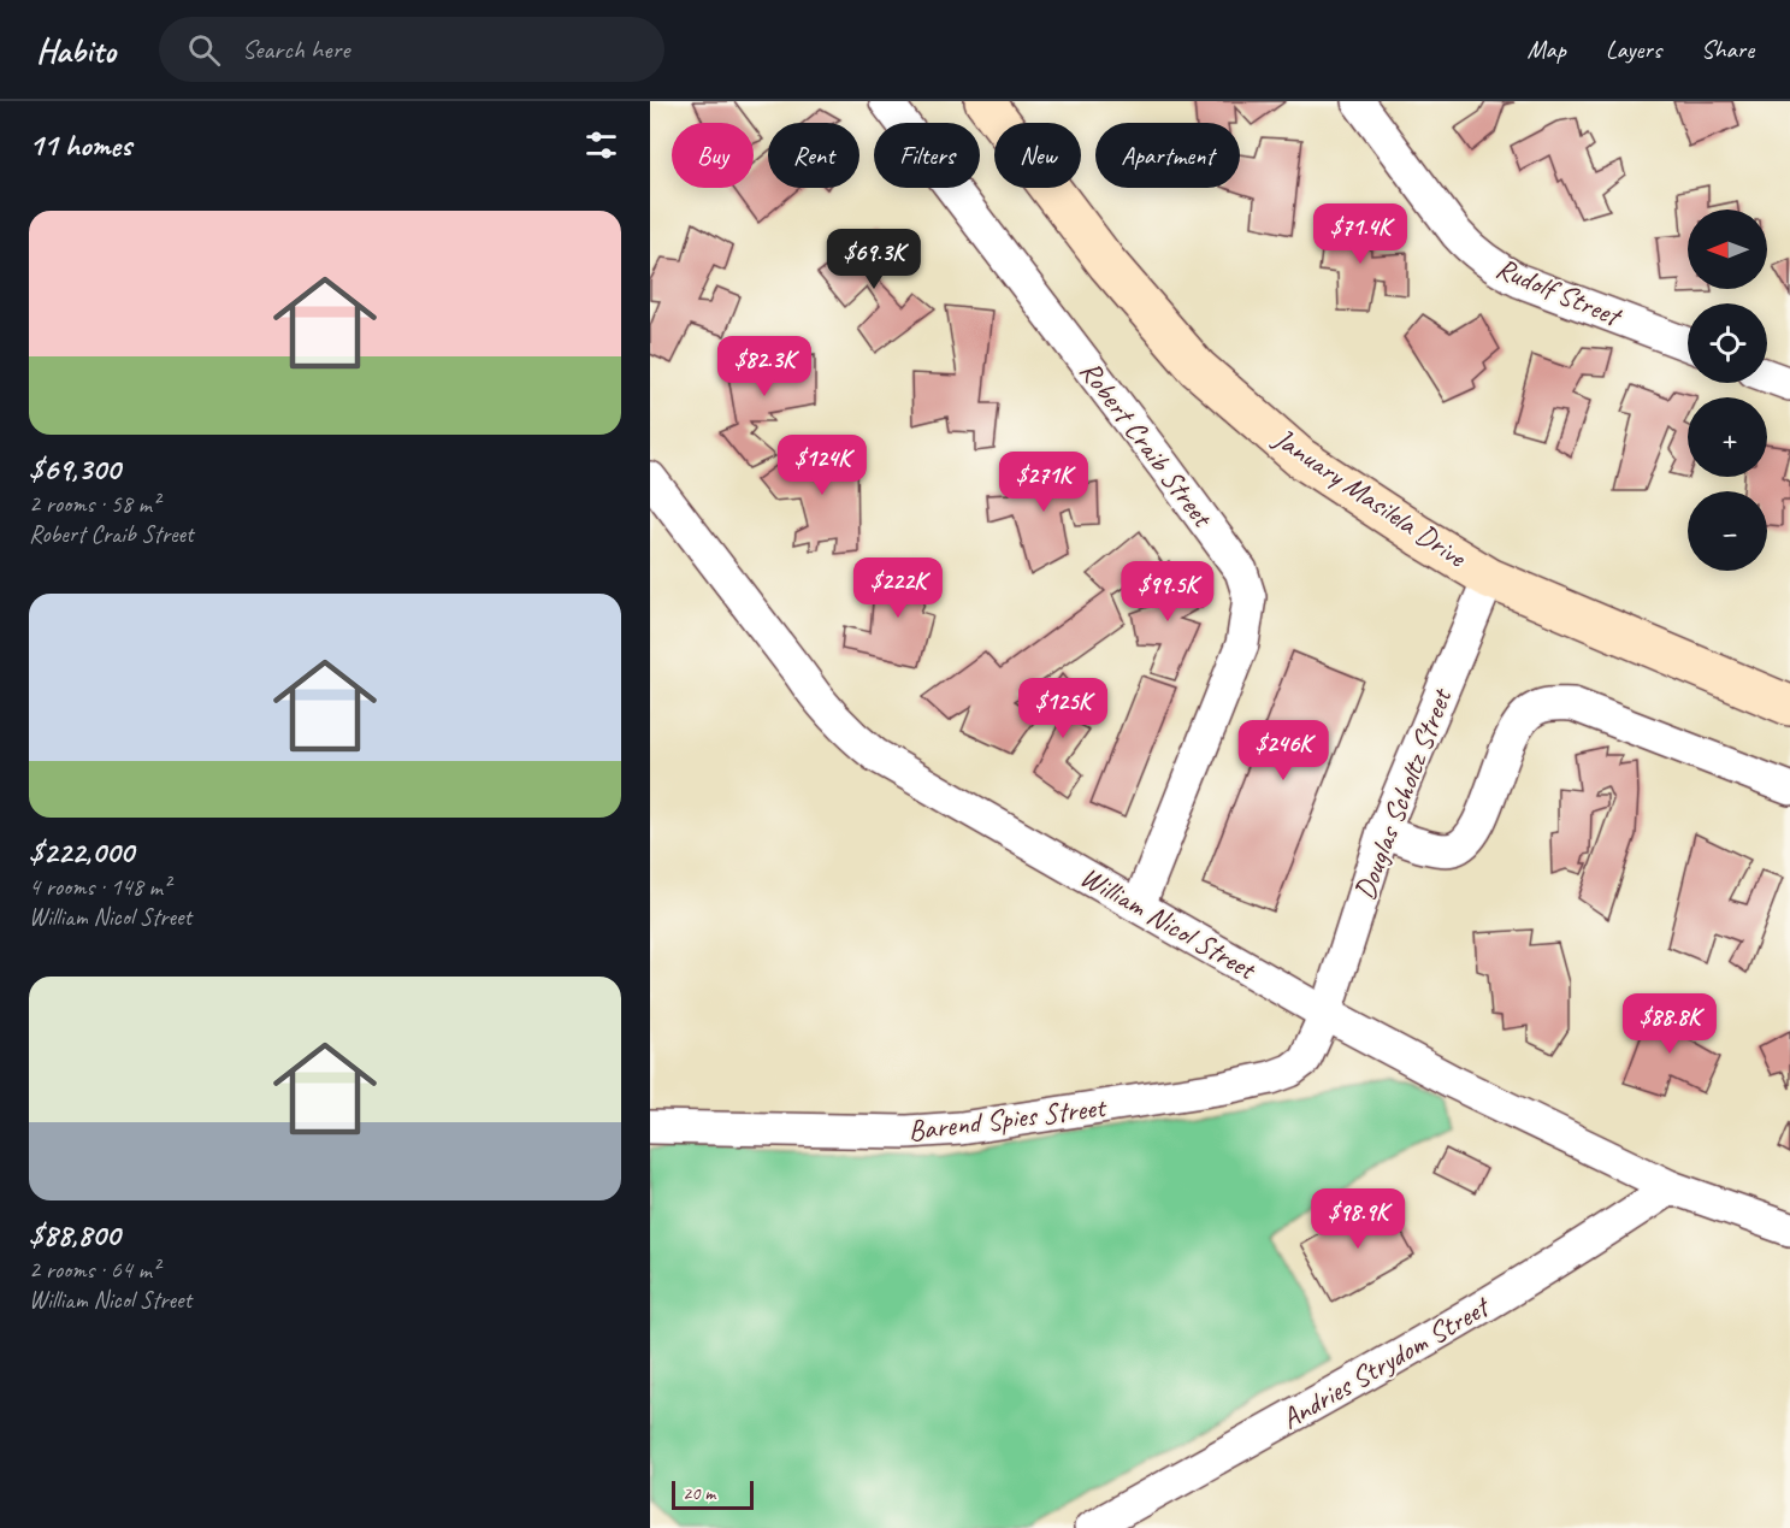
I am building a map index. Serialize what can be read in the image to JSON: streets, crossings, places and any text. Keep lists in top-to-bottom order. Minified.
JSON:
{"streets":{"main road":["January Masilela Drive"],"street":["Rudolf Street","Robert Craib Street","Douglas Scholtz Street","William Nicol Street","Barend Spies Street","Andries Strydom Street"]},"crossings":[["Robert Craib Street","William Nicol Street"],["January Masilela Drive","Douglas Scholtz Street"],["Douglas Scholtz Street","William Nicol Street"],["Douglas Scholtz Street","Barend Spies Street"],["William Nicol Street","Barend Spies Street"],["William Nicol Street","Andries Strydom Street"]],"scale_bar":"20 m","north":"left","page":{"header":"Habito","search":"Search here","nav":["Map","Layers","Share"],"heading":"11 homes","chip":["Buy","Rent","Filters","New","Apartment"],"list":[{"name":"$69,300","note":"2 rooms · 58 m² · Robert Craib Street"},{"name":"$222,000","note":"4 rooms · 148 m² · William Nicol Street"},{"name":"$88,800","note":"2 rooms · 64 m² · William Nicol Street"}],"price":["$71.4K","$69.3K","$82.3K","$124K","$271K","$222K","$99.5K","$125K","$246K","$88.8K","$98.9K"],"map_buttons":["+","−"],"scale":"20 m"}}
